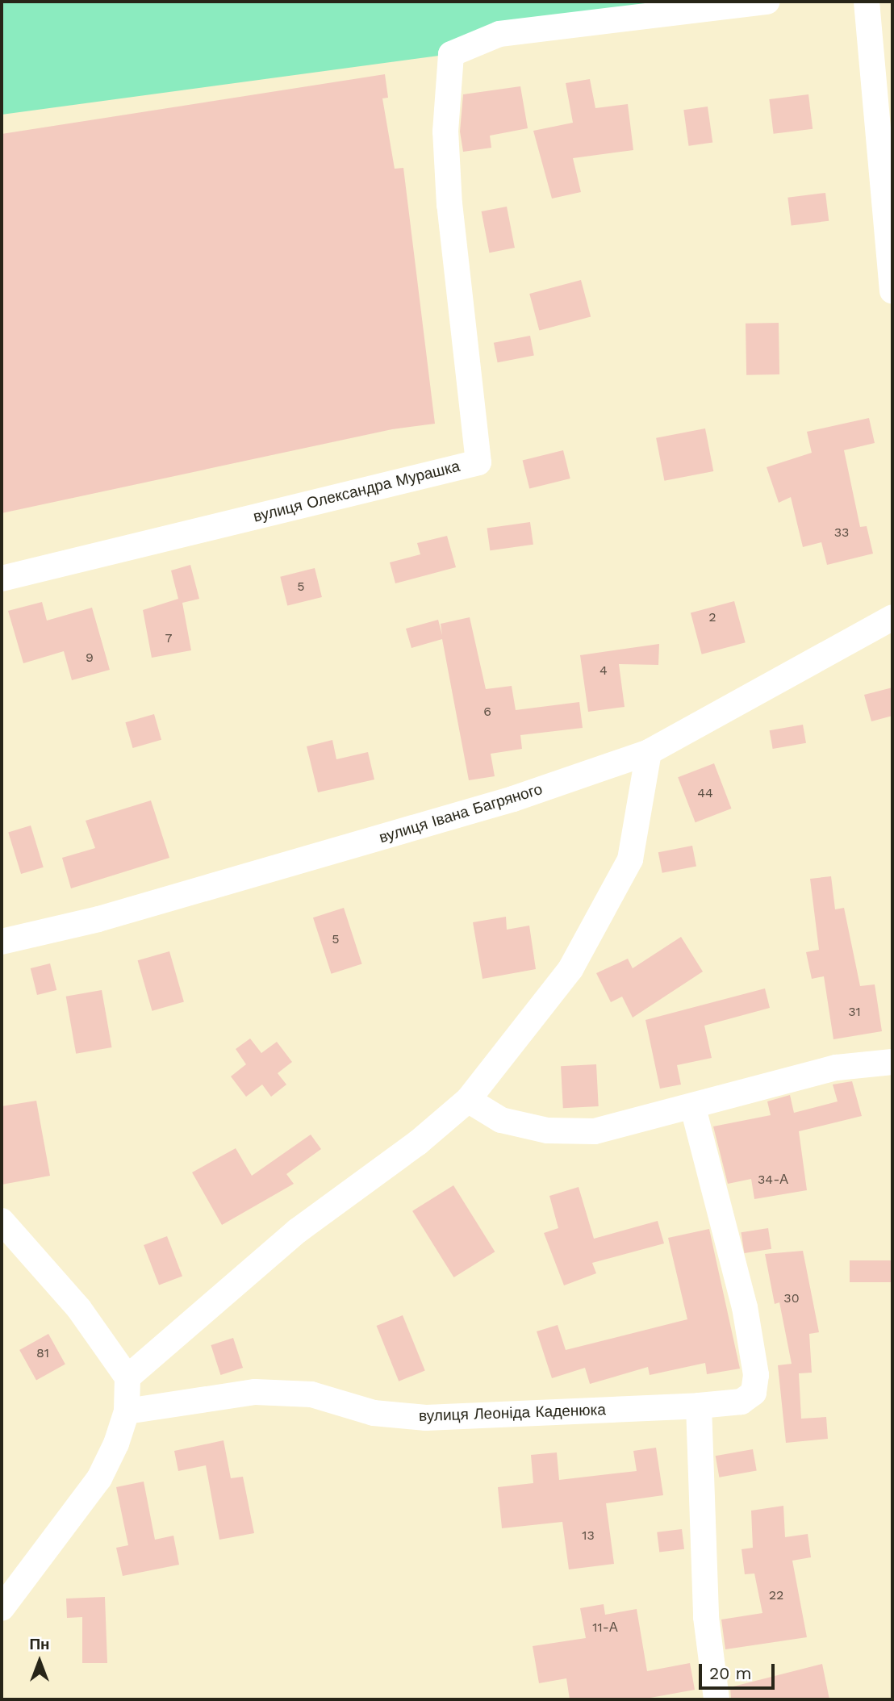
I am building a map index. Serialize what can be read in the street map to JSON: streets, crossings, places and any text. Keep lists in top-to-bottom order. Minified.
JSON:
{"streets":{"street":["вулиця Олександра Мурашка","вулиця Івана Багряного","вулиця Леоніда Каденюка"]},"house_numbers":["33","5","2","7","9","4","6","44","5","31","34-А","30","81","13","22","11-А"],"scale_bar":"20 m","north":"top"}
